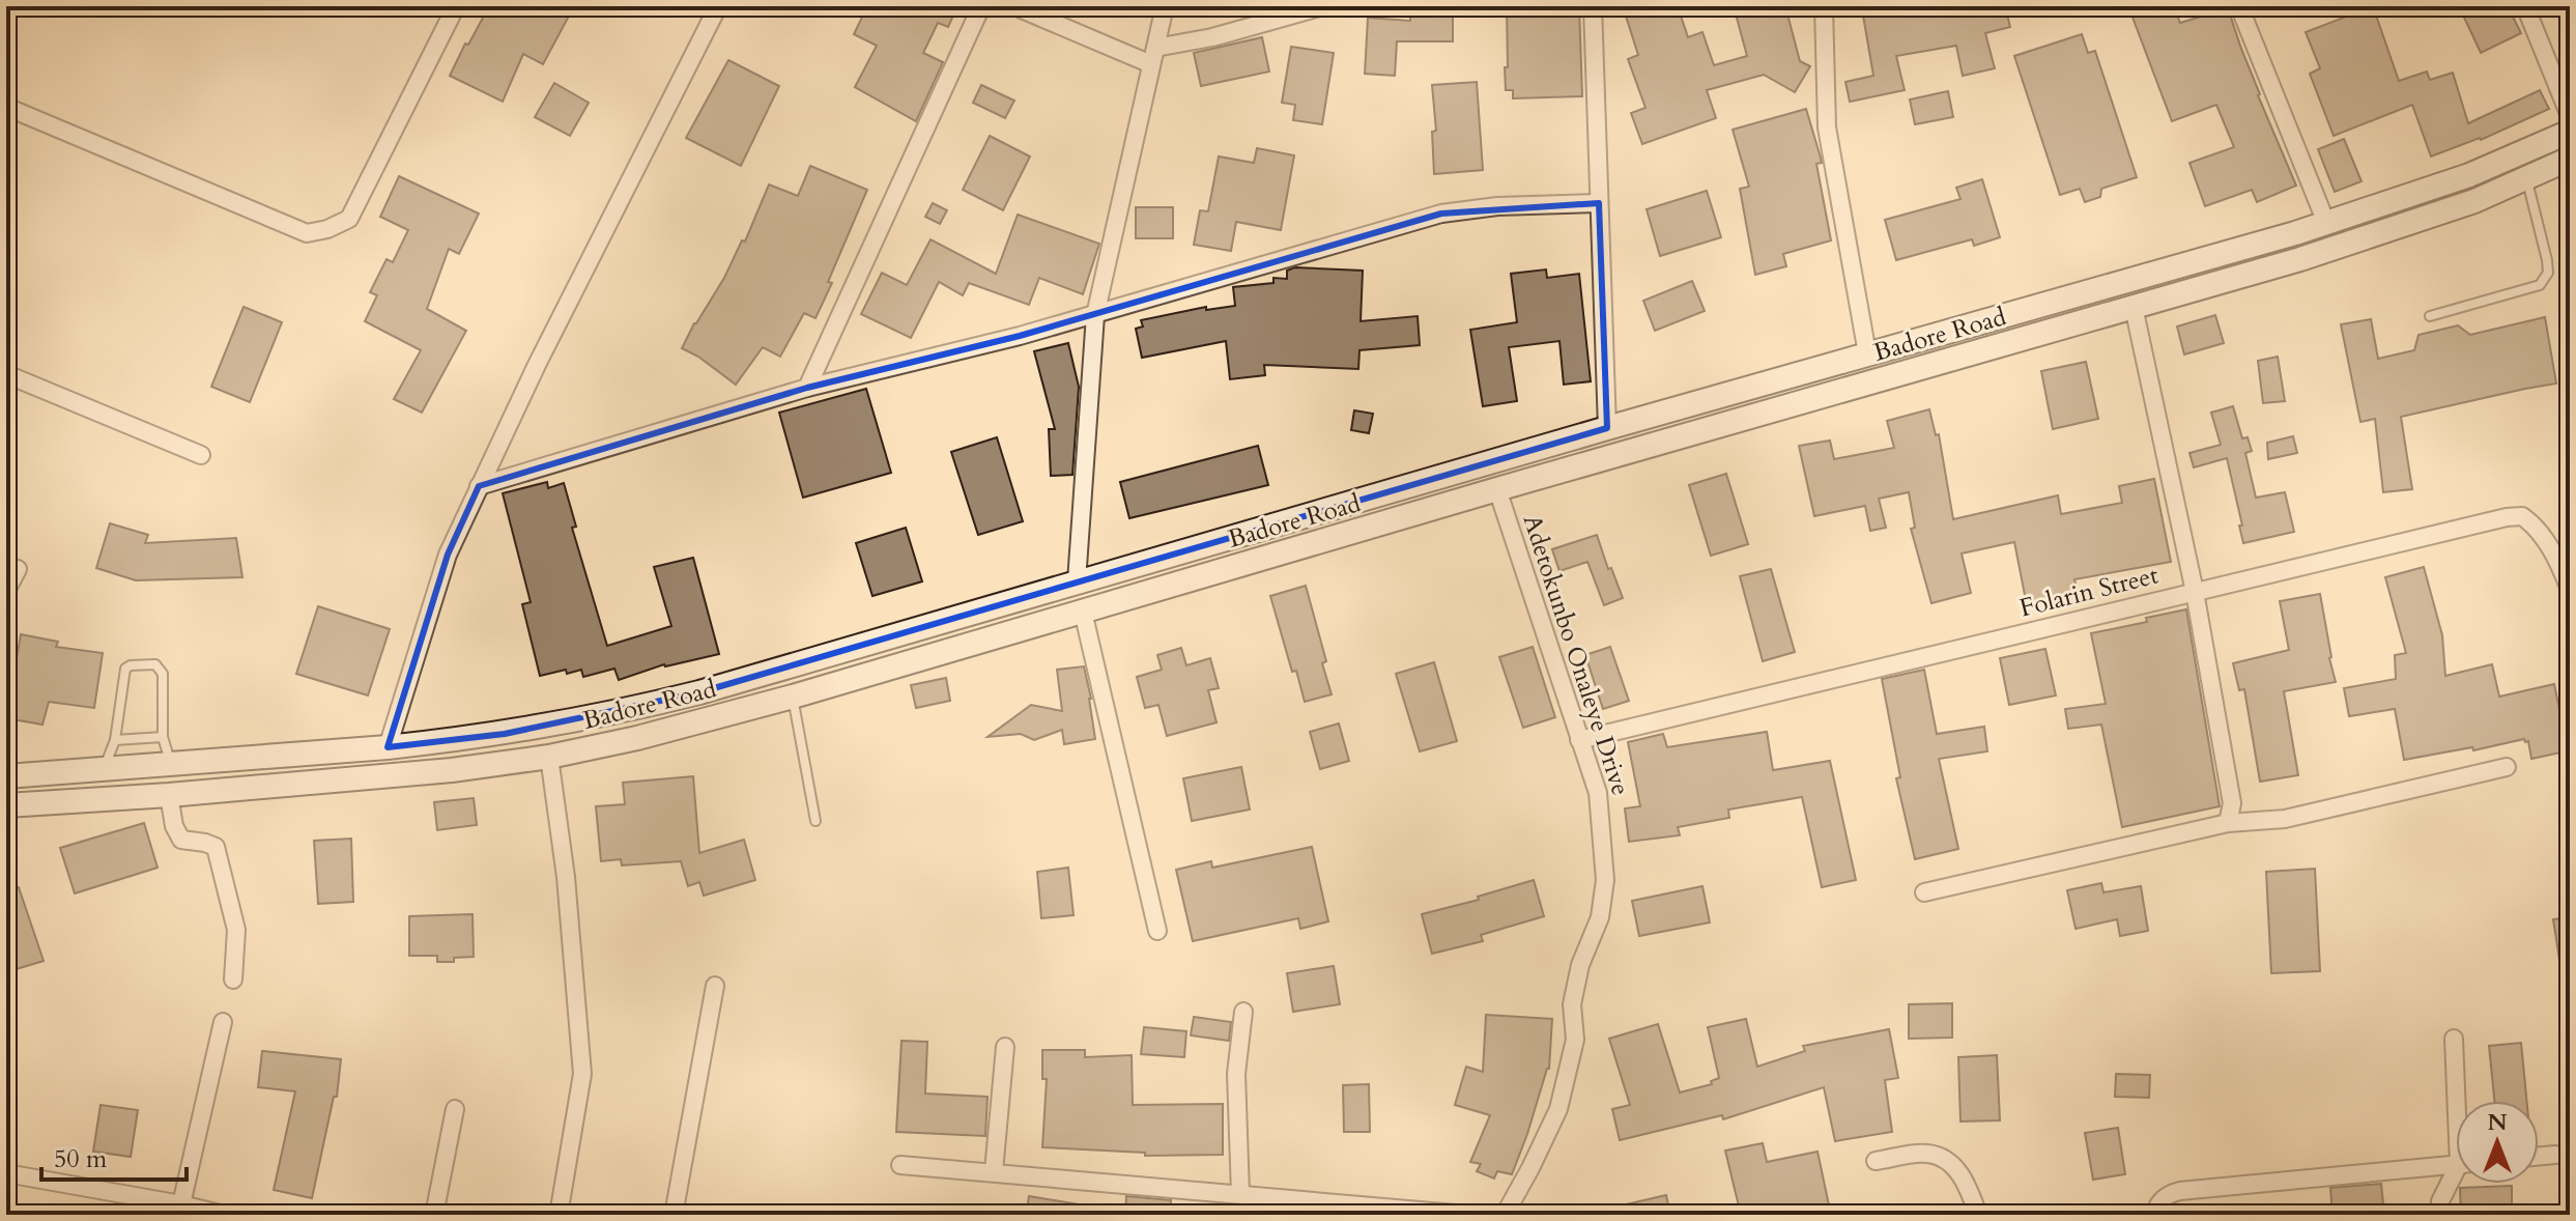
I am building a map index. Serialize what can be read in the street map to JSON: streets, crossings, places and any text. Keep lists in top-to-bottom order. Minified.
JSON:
{"streets":{"main road":["Badore Road"],"street":["Folarin Street","Adetokunbo Onaleye Drive"]},"crossings":[["Badore Road","Adetokunbo Onaleye Drive"],["Folarin Street","Adetokunbo Onaleye Drive"]],"scale_bar":"50 m","north":"top"}
